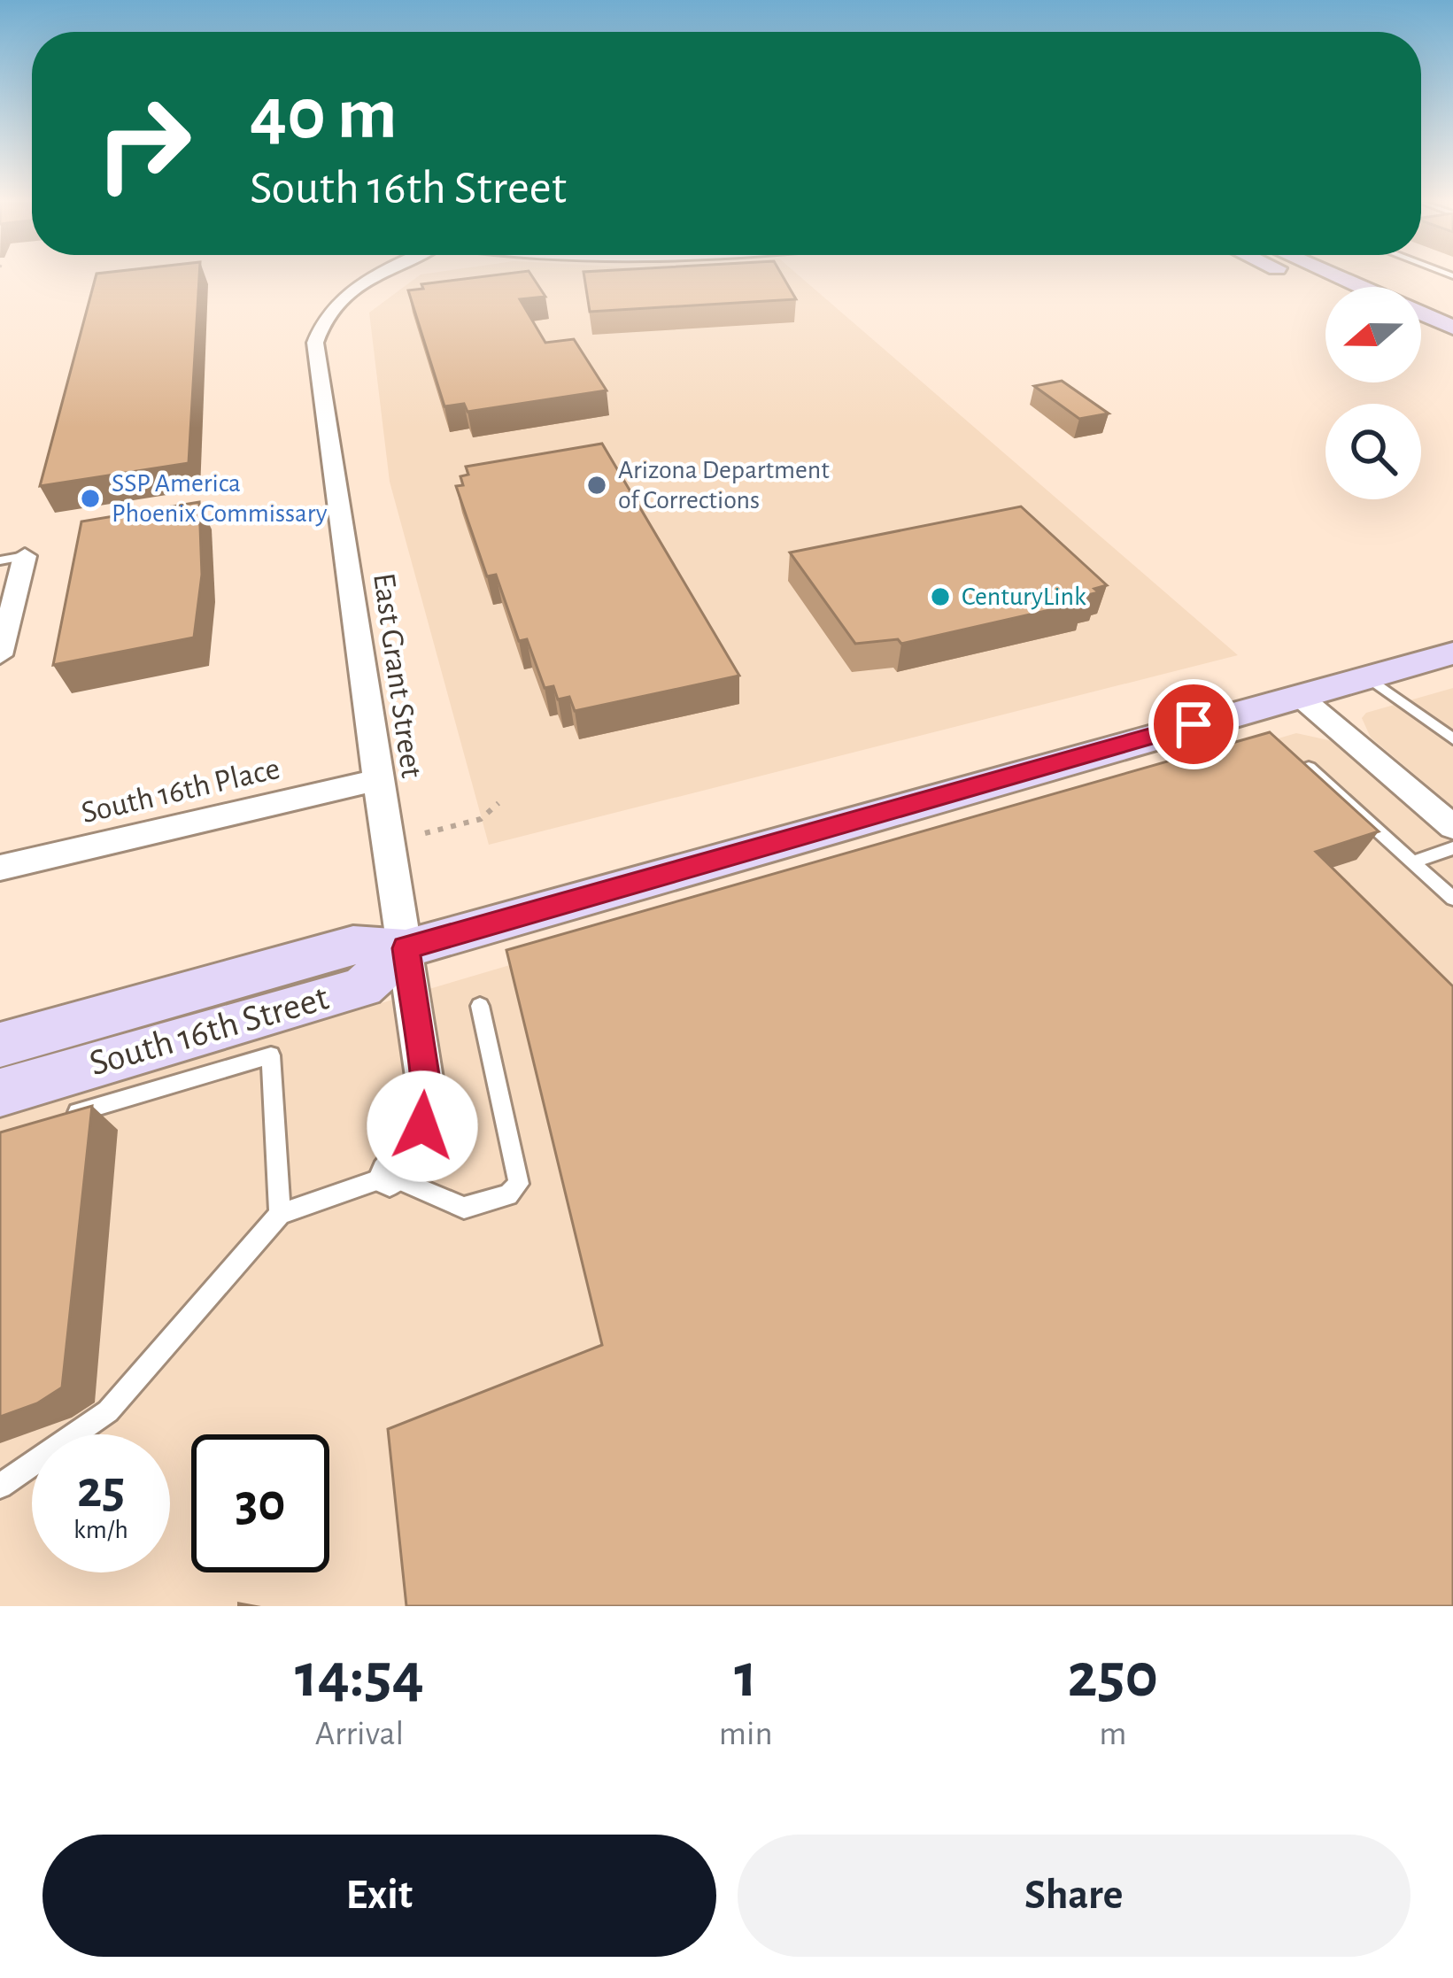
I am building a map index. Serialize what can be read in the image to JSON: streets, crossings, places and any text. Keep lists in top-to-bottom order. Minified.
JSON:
{"streets":{"main road":["South 16th Street"],"street":["East Grant Street","South 16th Place"]},"crossings":[["East Grant Street","South 16th Place"],["East Grant Street","South 16th Street"]],"places":["Arizona Department of Corrections","SSP America Phoenix Commissary","CenturyLink"],"north":"left","page":{"turn":["40 m","South 16th Street"],"speed":"25 km/h","limit":"30","eta":["14:54","Arrival","1","min","250","m"],"buttons":["Exit","Share"]}}
